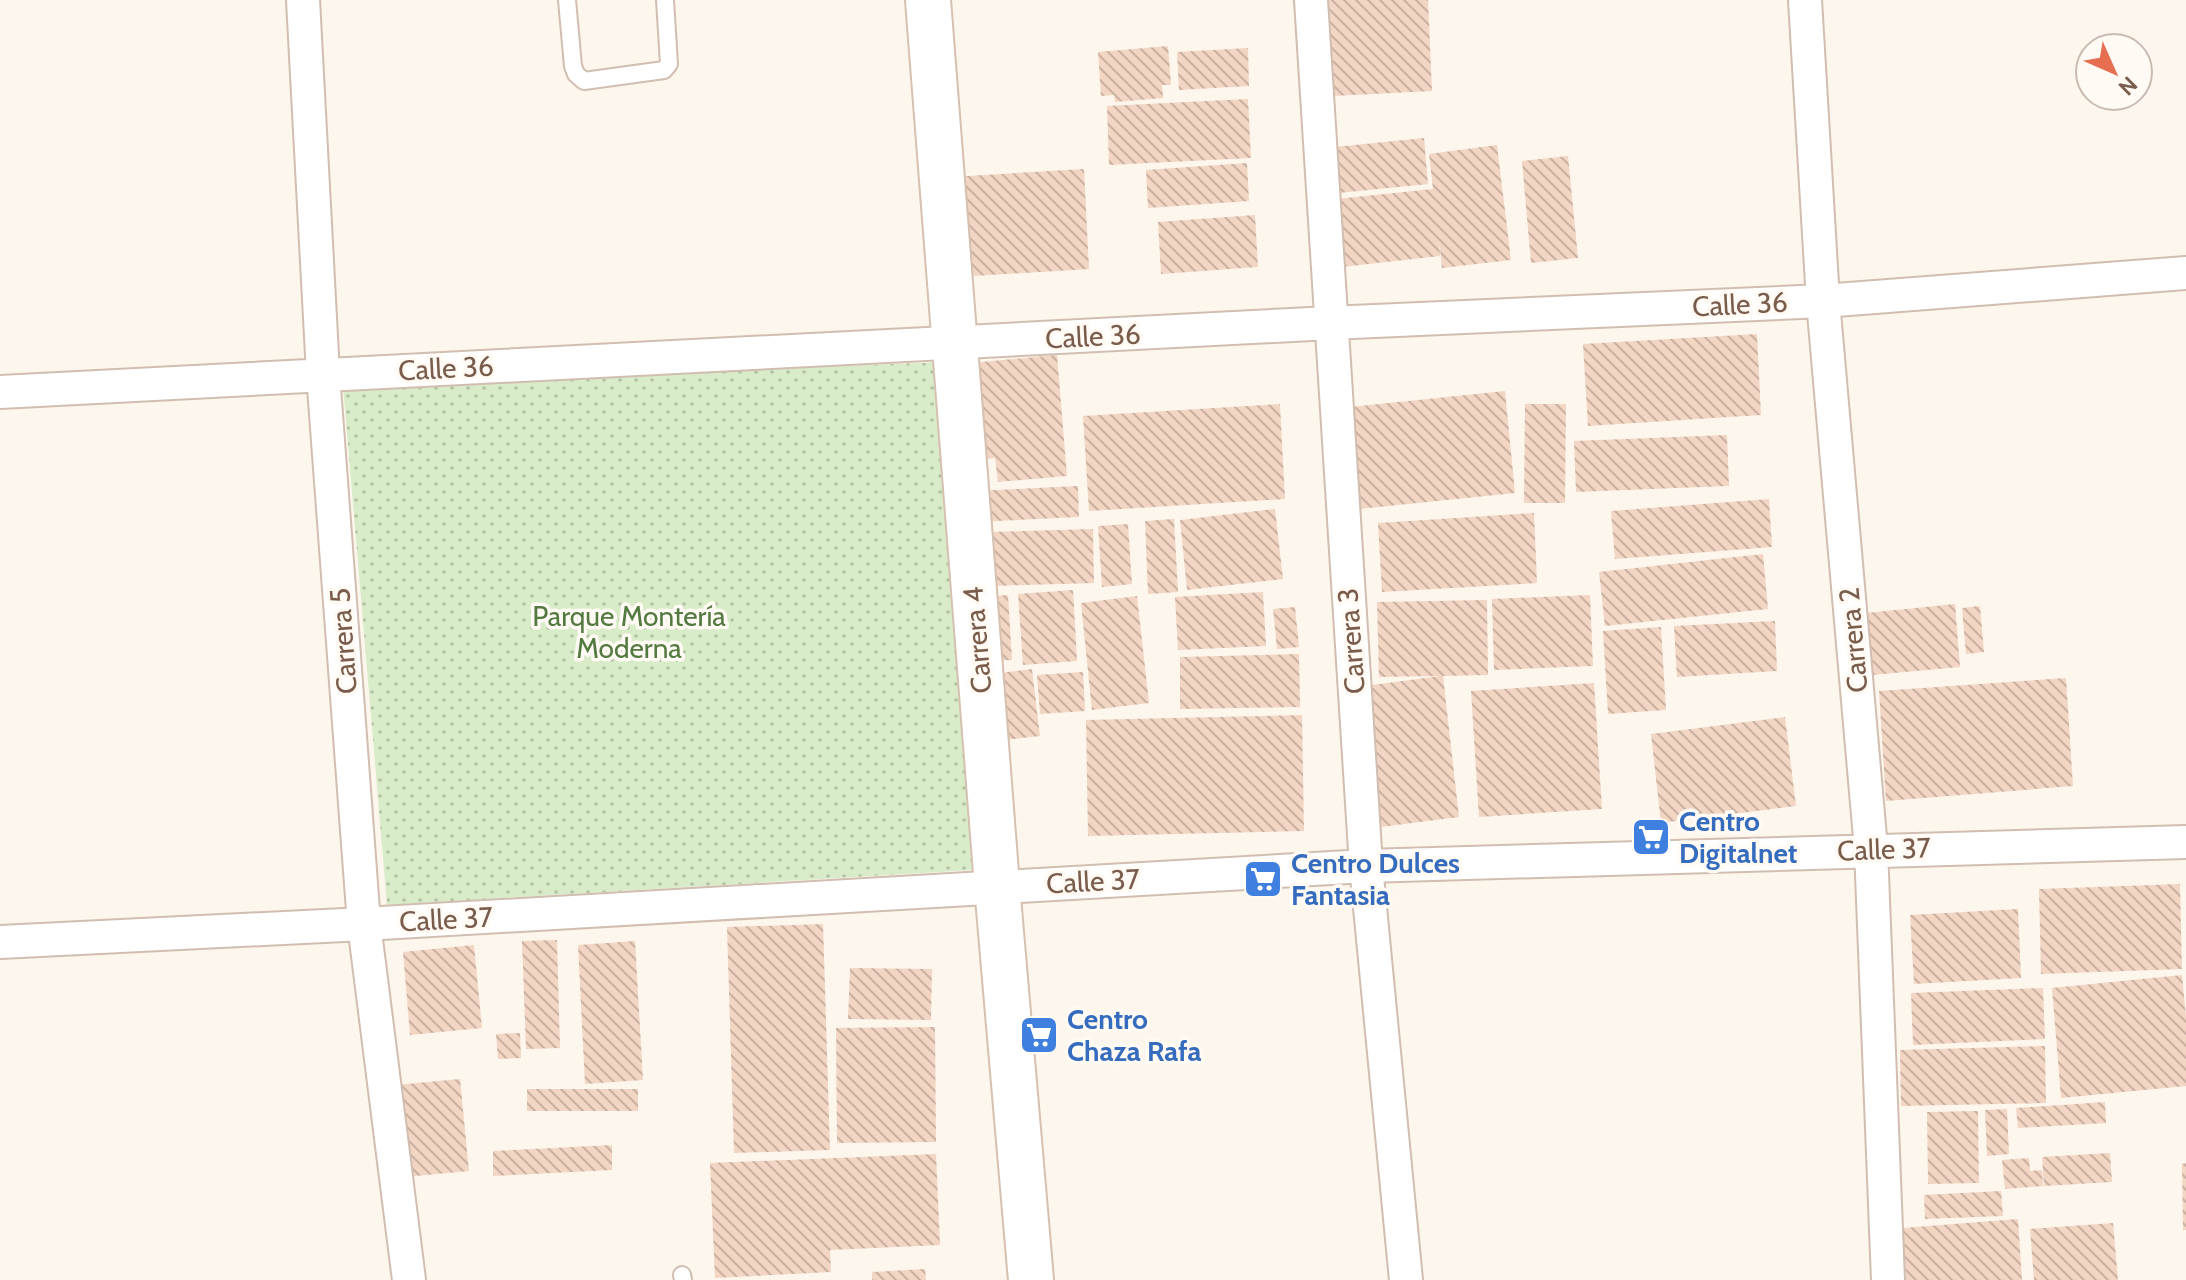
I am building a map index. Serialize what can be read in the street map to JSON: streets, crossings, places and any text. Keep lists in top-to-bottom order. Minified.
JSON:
{"streets":{"street":["Calle 36","Carrera 4","Carrera 2","Carrera 5","Carrera 3","Calle 37"]},"crossings":[["Calle 36","Carrera 4"],["Calle 36","Carrera 2"],["Calle 36","Carrera 5"],["Calle 36","Carrera 3"],["Carrera 4","Calle 37"],["Carrera 2","Calle 37"],["Carrera 5","Calle 37"],["Carrera 3","Calle 37"]],"parks":["Parque Montería Moderna"],"places":{"supermarket":["Centro Digitalnet","Centro Dulces Fantasia","Centro Chaza Rafa"]},"north":"bottom right"}
